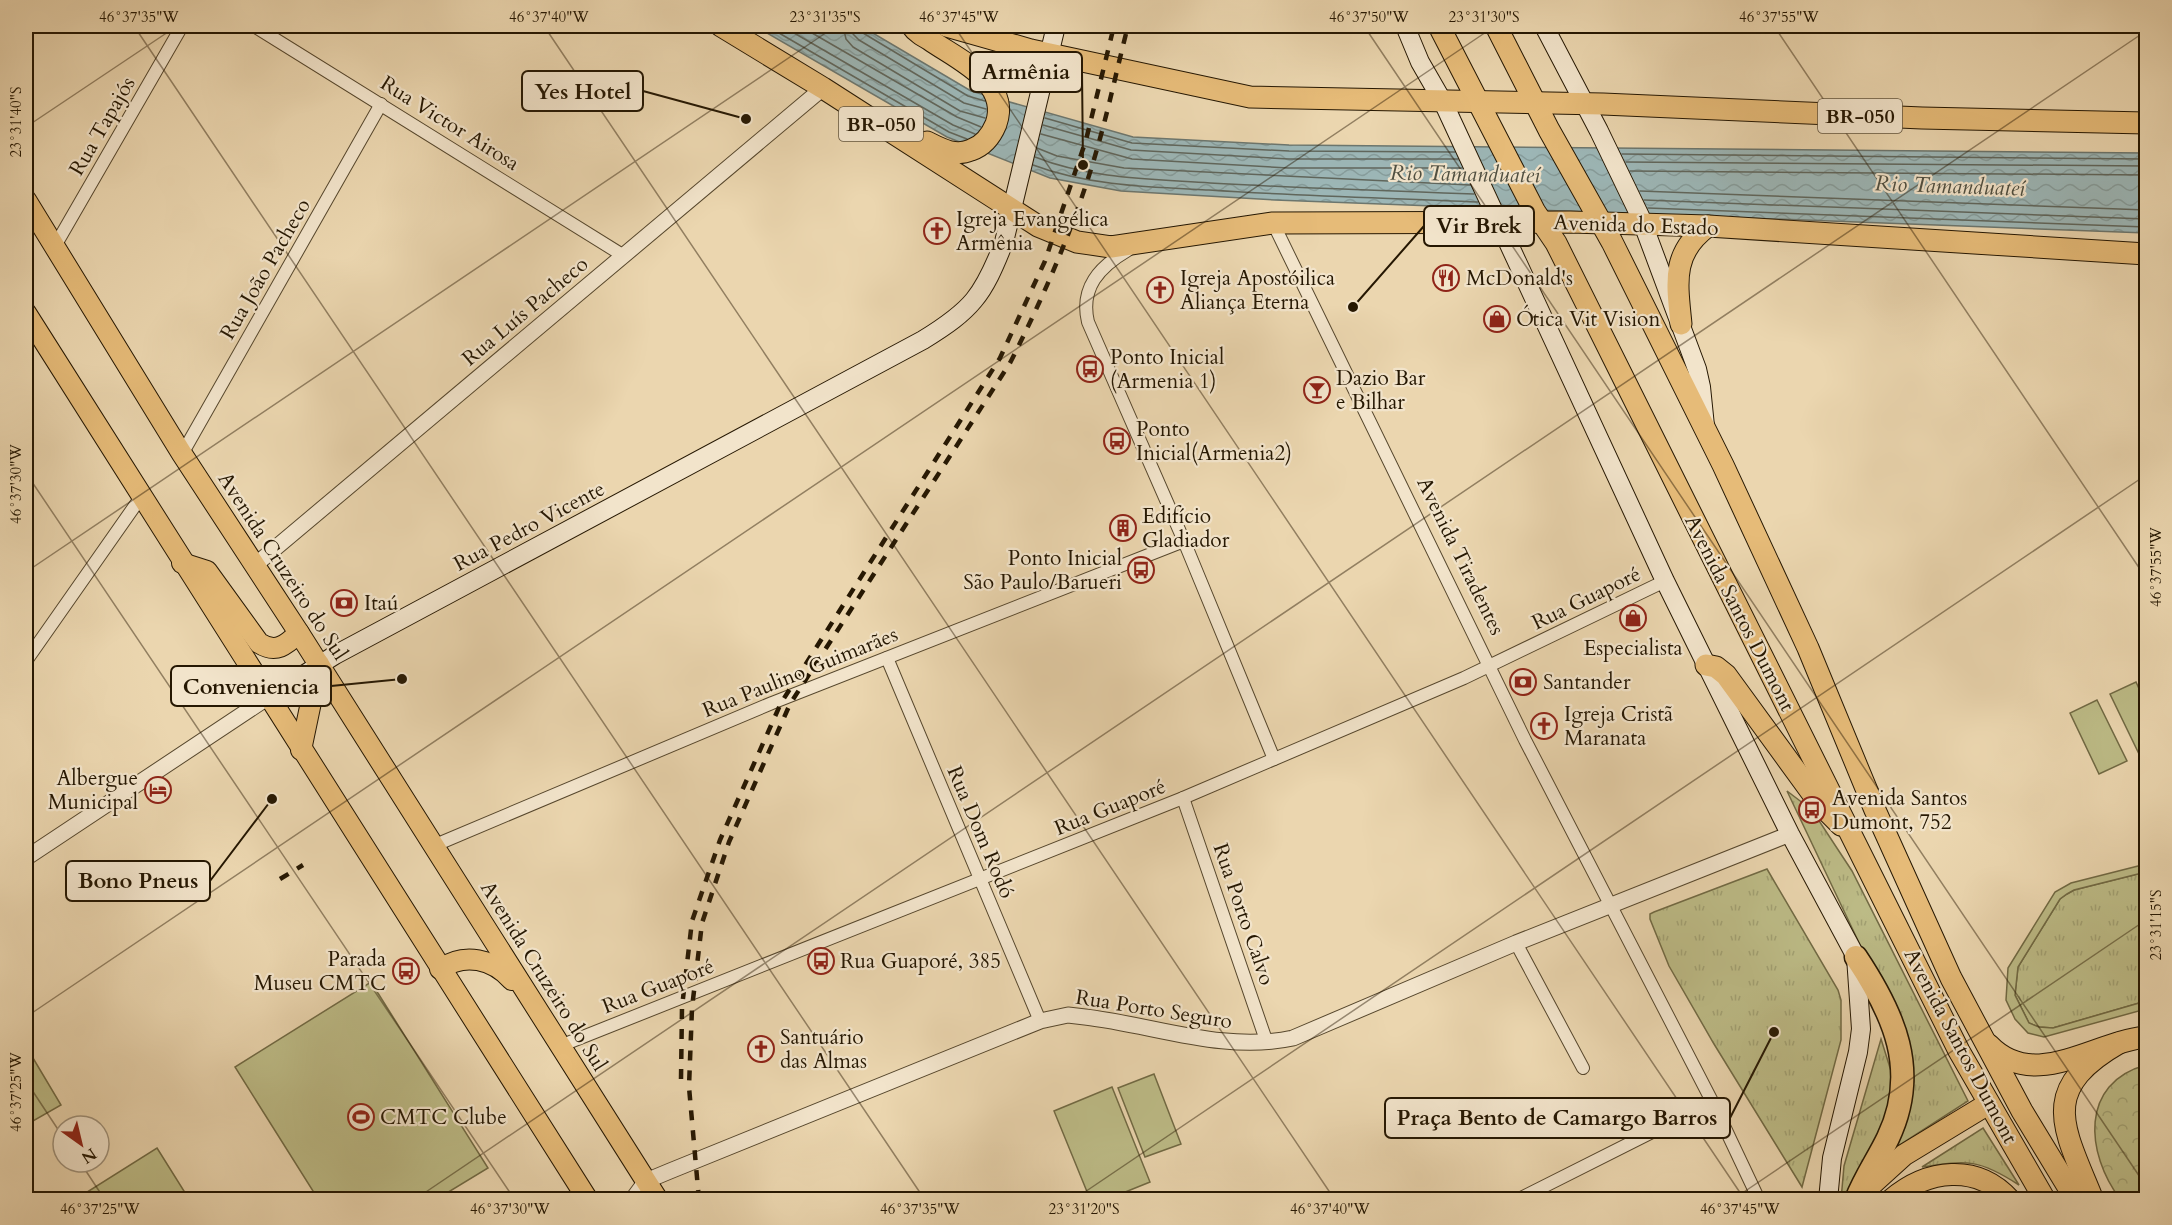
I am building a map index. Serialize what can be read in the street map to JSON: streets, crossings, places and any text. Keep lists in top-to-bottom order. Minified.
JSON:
{"streets":{"highway":["BR-050","Avenida do Estado","Avenida Santos Dumont"],"main road":["Rua Pedro Vicente","Avenida Cruzeiro do Sul"],"street":["Rua Victor Airosa","Rua Tapajós","Rua João Pacheco","Rua Luís Pacheco","Avenida Tiradentes","Rua Guaporé","Rua Paulino Guimarães","Rua Dom Rodó","Rua Porto Calvo","Rua Porto Seguro"]},"crossings":[["BR-050","Avenida Santos Dumont"],["Rua Victor Airosa","Rua João Pacheco"],["Rua Victor Airosa","Rua Luís Pacheco"],["Rua Tapajós","Avenida Cruzeiro do Sul"],["Avenida do Estado","Rua Luís Pacheco"],["Avenida do Estado","Rua Pedro Vicente"],["Avenida do Estado","Avenida Tiradentes"],["Avenida do Estado","Avenida Santos Dumont"],["Rua João Pacheco","Avenida Cruzeiro do Sul"],["Rua Luís Pacheco","Avenida Cruzeiro do Sul"],["Rua Pedro Vicente","Avenida Cruzeiro do Sul"],["Avenida Tiradentes","Rua Guaporé"],["Avenida Tiradentes","Rua Porto Seguro"],["Avenida Cruzeiro do Sul","Rua Guaporé"],["Avenida Cruzeiro do Sul","Rua Paulino Guimarães"],["Avenida Cruzeiro do Sul","Rua Porto Seguro"],["Rua Guaporé","Rua Dom Rodó"],["Rua Guaporé","Rua Porto Calvo"],["Rua Paulino Guimarães","Rua Dom Rodó"],["Rua Dom Rodó","Rua Porto Seguro"],["Rua Porto Calvo","Rua Porto Seguro"]],"water":["Rio Tamanduateí"],"places":{"other":["Yes Hotel","Armênia","Vir Brek","Conveniencia","Bono Pneus","Praça Bento de Camargo Barros"],"church":["Igreja Evangélica Armênia","Igreja Apostóilica Aliança Eterna","Igreja Cristã Maranata","Santuário das Almas"],"restaurant":["McDonald's"],"shop":["Ótica Vit Vision","Especialista"],"bus stop":["Ponto Inicial (Armenia 1)","Ponto Inicial(Armenia2)","Ponto Inicial São Paulo/Barueri","Avenida Santos Dumont, 752","Rua Guaporé, 385","Parada Museu CMTC"],"bar":["Dazio Bar e Bilhar"],"building":["Edifício Gladiador"],"bank":["Itaú","Santander"],"hotel":["Albergue Municipal"],"sports":["CMTC Clube"]},"north":"bottom right","coordinates":["46°37'35\"W","46°37'40\"W","23°31'35\"S","46°37'45\"W","46°37'50\"W","23°31'30\"S","46°37'55\"W","23°31'40\"S","46°37'30\"W","23°31'15\"S","46°37'25\"W","23°31'20\"S"]}
